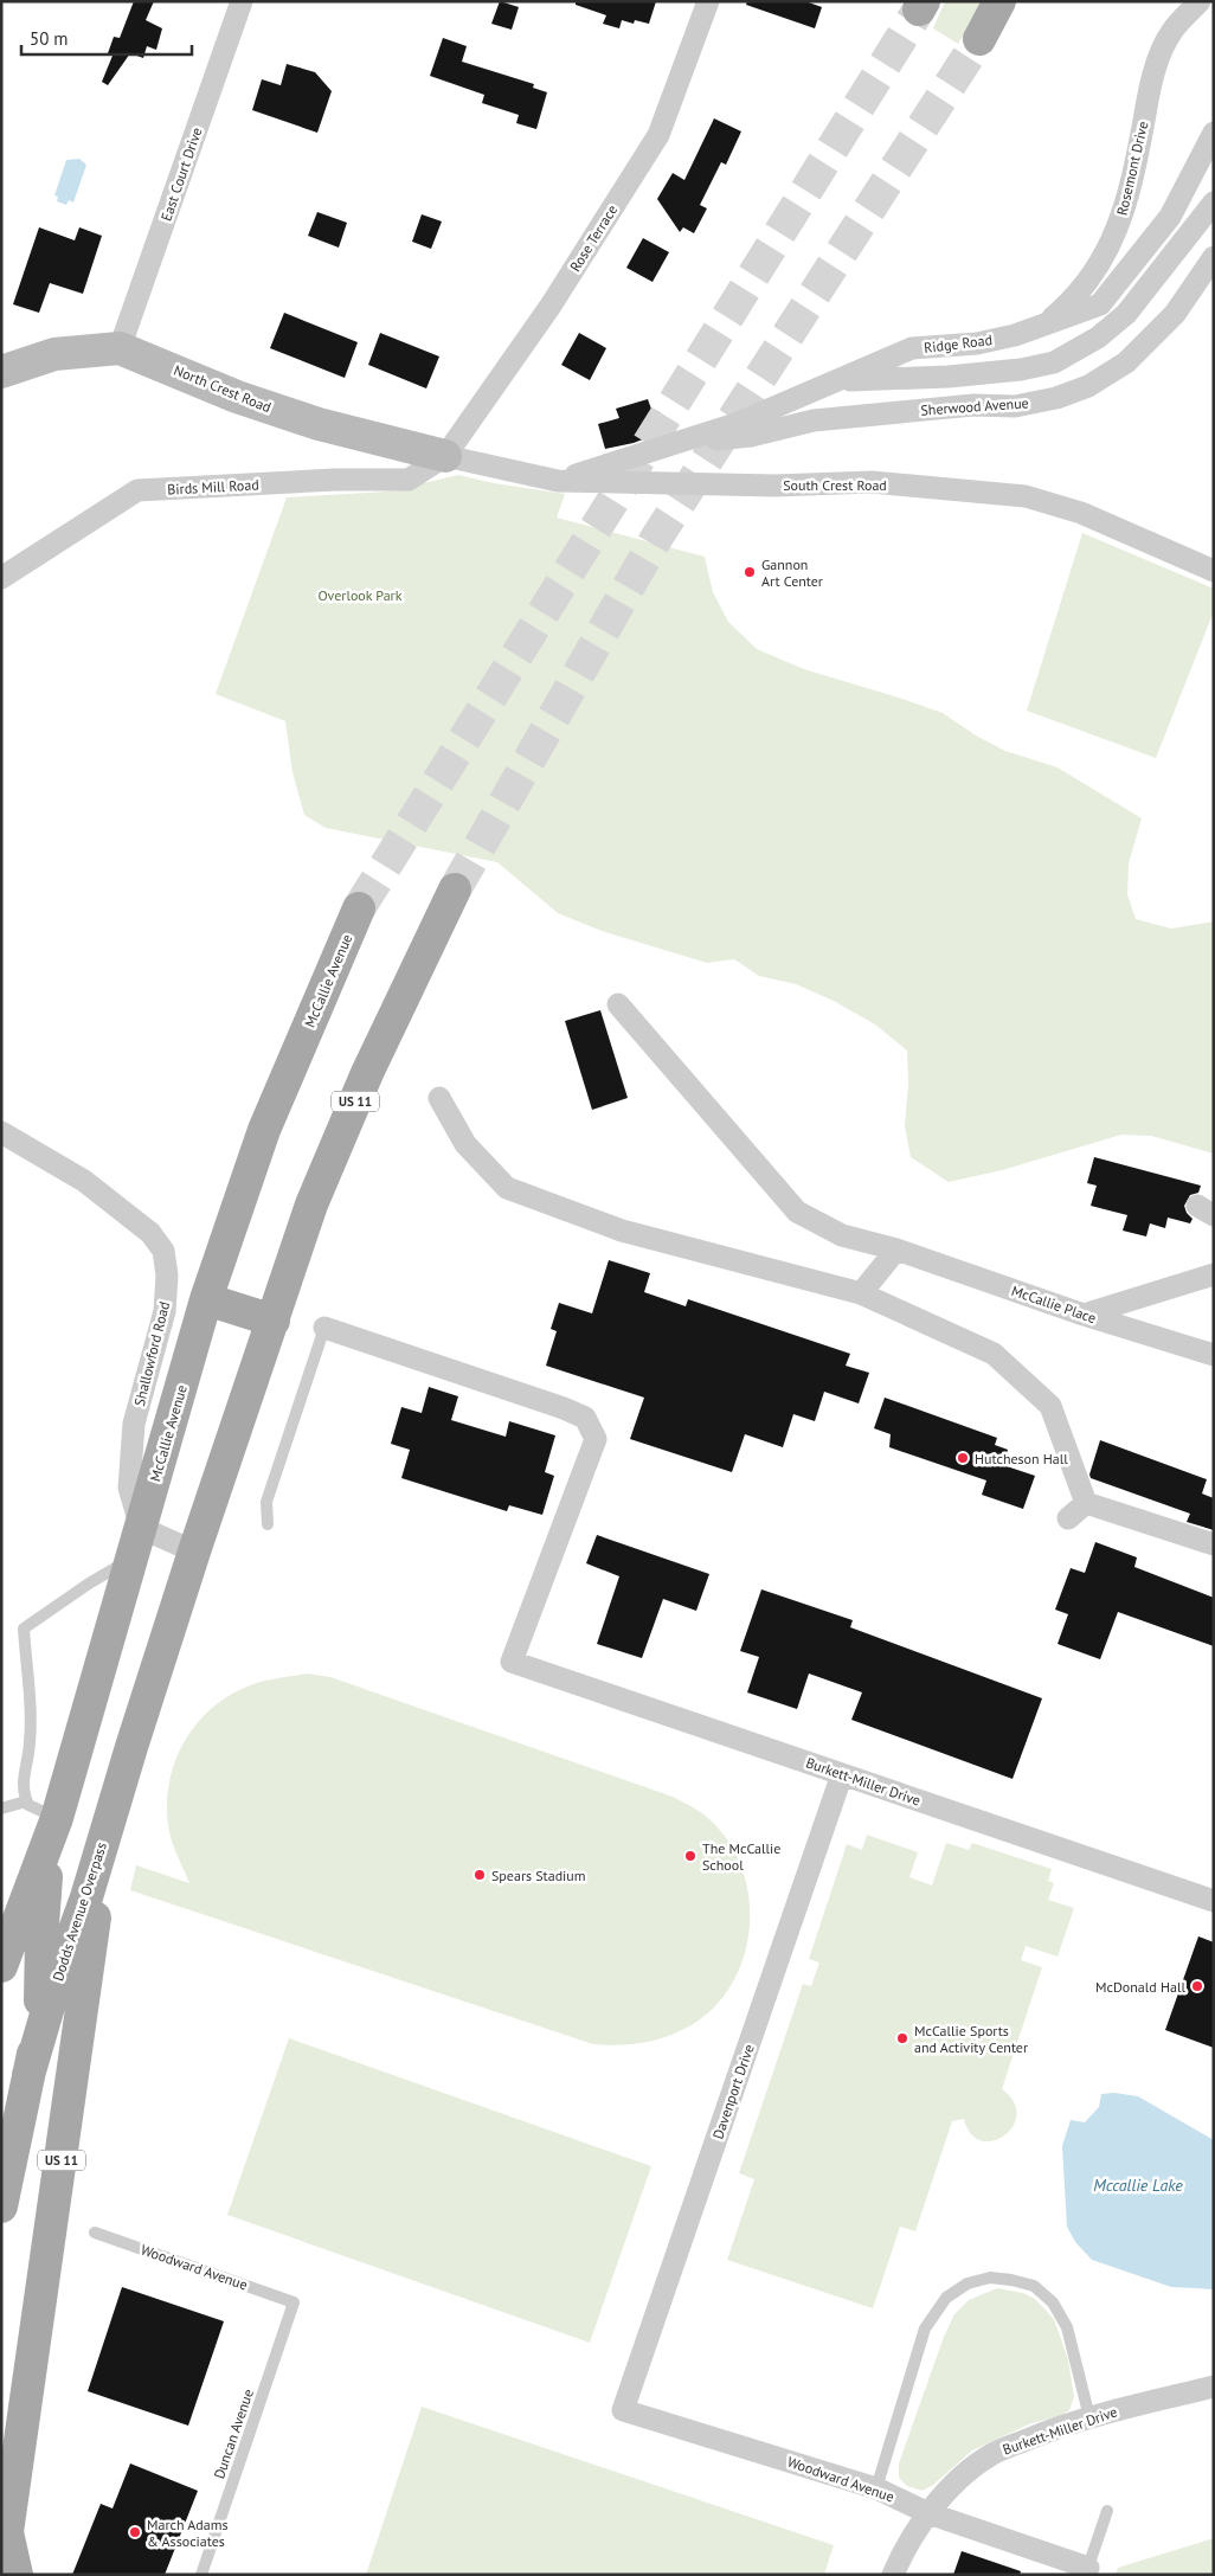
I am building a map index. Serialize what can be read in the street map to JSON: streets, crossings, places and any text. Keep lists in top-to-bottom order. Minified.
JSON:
{"streets":{"main road":["McCallie Avenue","US 11","Dodds Avenue Overpass"],"street":["Rosemont Drive","East Court Drive","Rose Terrace","Ridge Road","North Crest Road","Sherwood Avenue","South Crest Road","Birds Mill Road","McCallie Place","Shallowford Road","Burkett-Miller Drive","Davenport Drive","Woodward Avenue"],"lane":["Duncan Avenue"]},"crossings":[["Rosemont Drive","Ridge Road"],["East Court Drive","North Crest Road"],["Rose Terrace","North Crest Road"],["Rose Terrace","South Crest Road"],["Rose Terrace","Birds Mill Road"],["Ridge Road","Sherwood Avenue"],["Ridge Road","South Crest Road"],["North Crest Road","South Crest Road"],["North Crest Road","Birds Mill Road"],["South Crest Road","Birds Mill Road"],["McCallie Avenue","Shallowford Road"],["McCallie Avenue","Dodds Avenue Overpass"],["US 11","Dodds Avenue Overpass"],["Burkett-Miller Drive","Davenport Drive"],["Burkett-Miller Drive","Woodward Avenue"],["Davenport Drive","Woodward Avenue"],["Woodward Avenue","Duncan Avenue"]],"water":["Mccallie Lake"],"parks":["Overlook Park"],"places":["Gannon Art Center","Hutcheson Hall","The McCallie School","Spears Stadium","McDonald Hall","McCallie Sports and Activity Center","March Adams & Associates"],"scale_bar":"50 m"}
